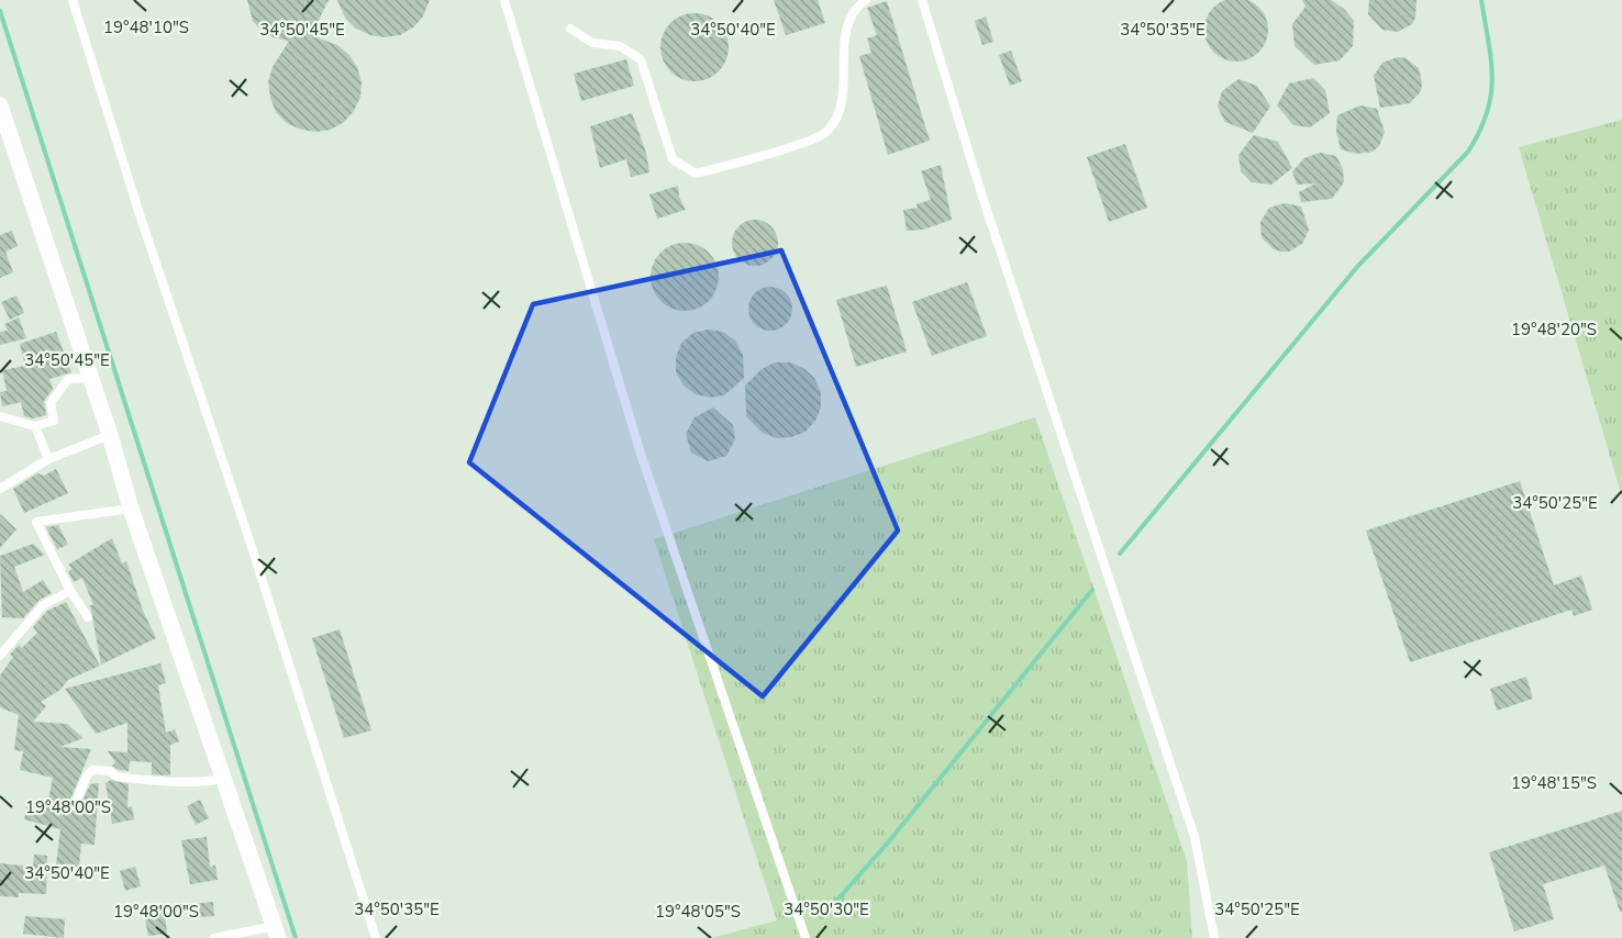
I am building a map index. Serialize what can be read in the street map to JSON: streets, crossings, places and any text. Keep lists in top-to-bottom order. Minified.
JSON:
{"coordinates":["19°48'10\"S","34°50'45\"E","34°50'40\"E","34°50'35\"E","19°48'20\"S","34°50'25\"E","19°48'15\"S","19°48'00\"S","34°50'30\"E","19°48'05\"S"]}
